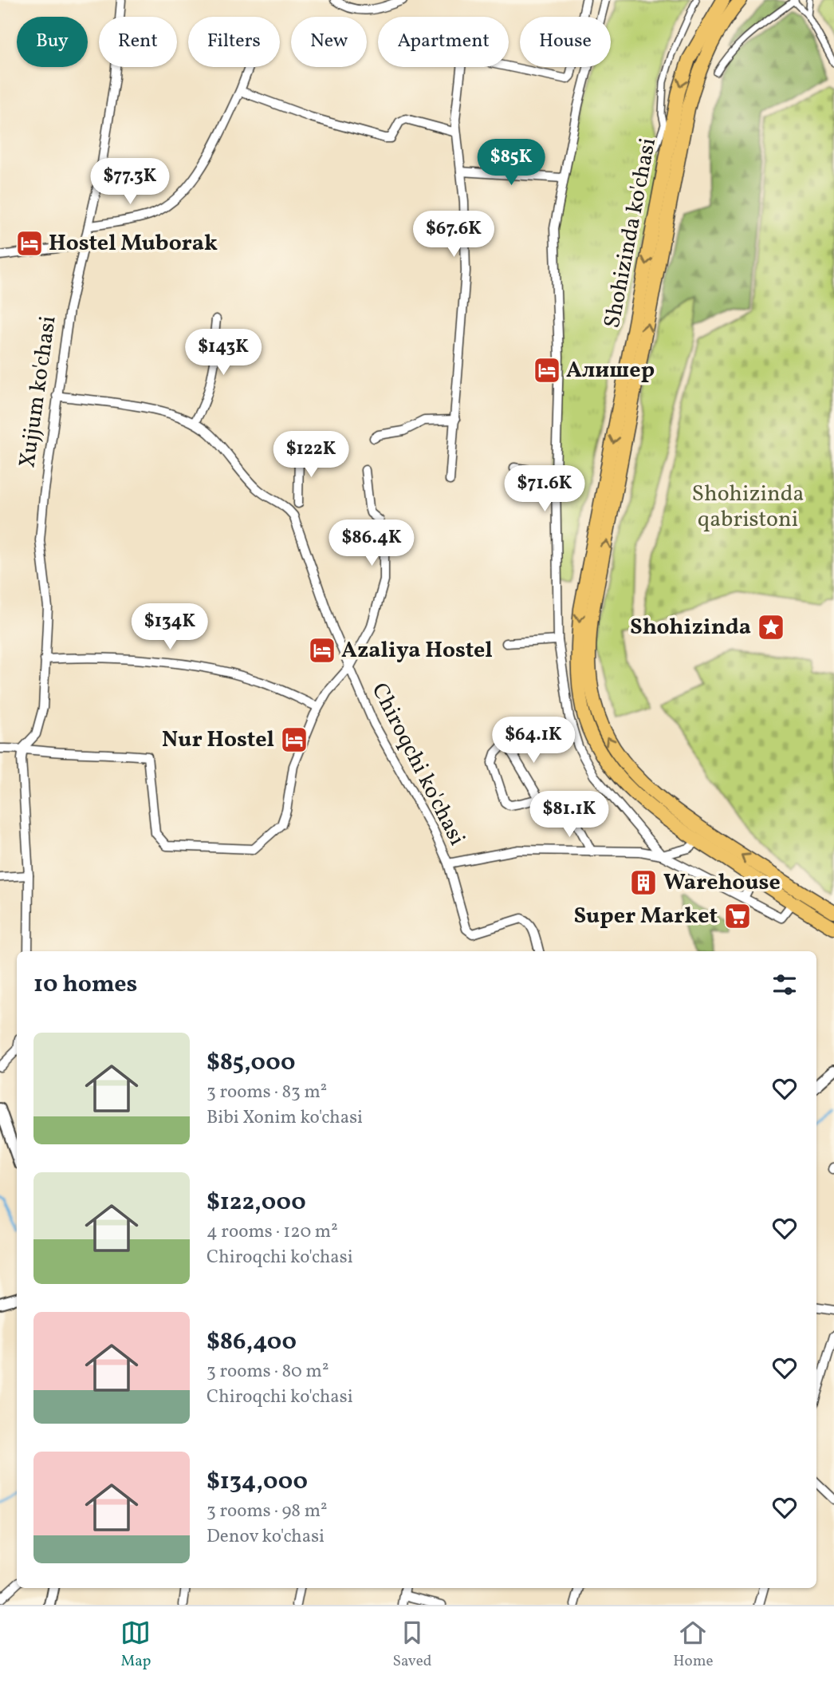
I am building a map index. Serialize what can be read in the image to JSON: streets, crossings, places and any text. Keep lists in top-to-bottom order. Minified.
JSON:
{"streets":{"main road":["Shohizinda ko'chasi"],"street":["Xujjum ko'chasi","Chiroqchi ko'chasi"]},"crossings":[["Shohizinda ko'chasi","Chiroqchi ko'chasi"],["Xujjum ko'chasi","Chiroqchi ko'chasi"]],"parks":["Shohizinda qabristoni"],"places":{"hotel":["Hostel Muborak","Алишер","Azaliya Hostel","Nur Hostel"],"place":["Shohizinda"],"building":["Warehouse"],"supermarket":["Super Market"]},"page":{"chip":["Buy","Rent","Filters","New","Apartment","House"],"price":["$85K","$77.3K","$67.6K","$143K","$122K","$71.6K","$86.4K","$134K","$64.1K","$81.1K"],"heading":"10 homes","list":[{"name":"$85,000","note":"3 rooms · 83 m² · Bibi Xonim ko'chasi"},{"name":"$122,000","note":"4 rooms · 120 m² · Chiroqchi ko'chasi"},{"name":"$86,400","note":"3 rooms · 80 m² · Chiroqchi ko'chasi"},{"name":"$134,000","note":"3 rooms · 98 m² · Denov ko'chasi"}],"tabs":["Map","Saved","Home"]}}
